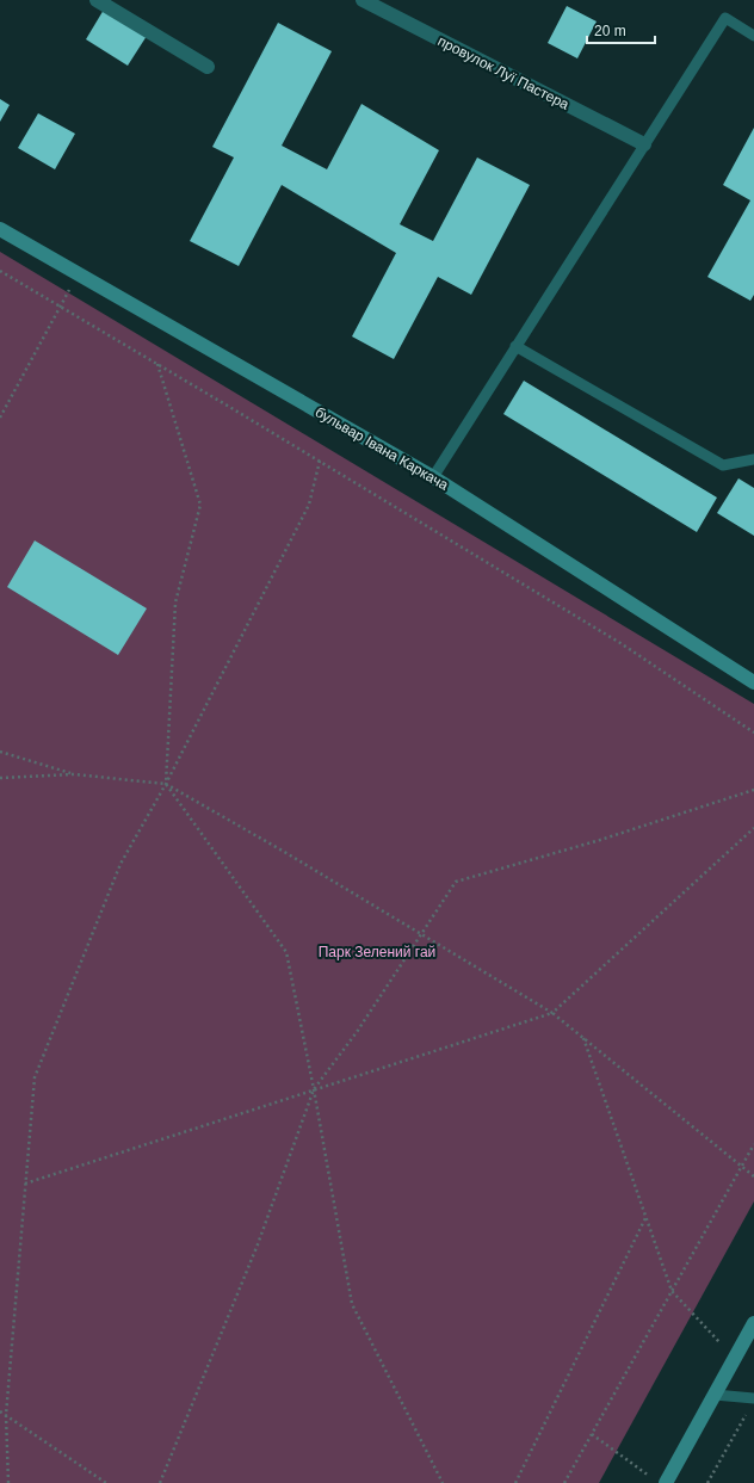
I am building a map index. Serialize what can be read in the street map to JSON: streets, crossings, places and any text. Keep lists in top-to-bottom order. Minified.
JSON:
{"streets":{"street":["провулок Луї Пастера","бульвар Івана Каркача"]},"parks":["Парк Зелений гай"],"scale_bar":"20 m"}
